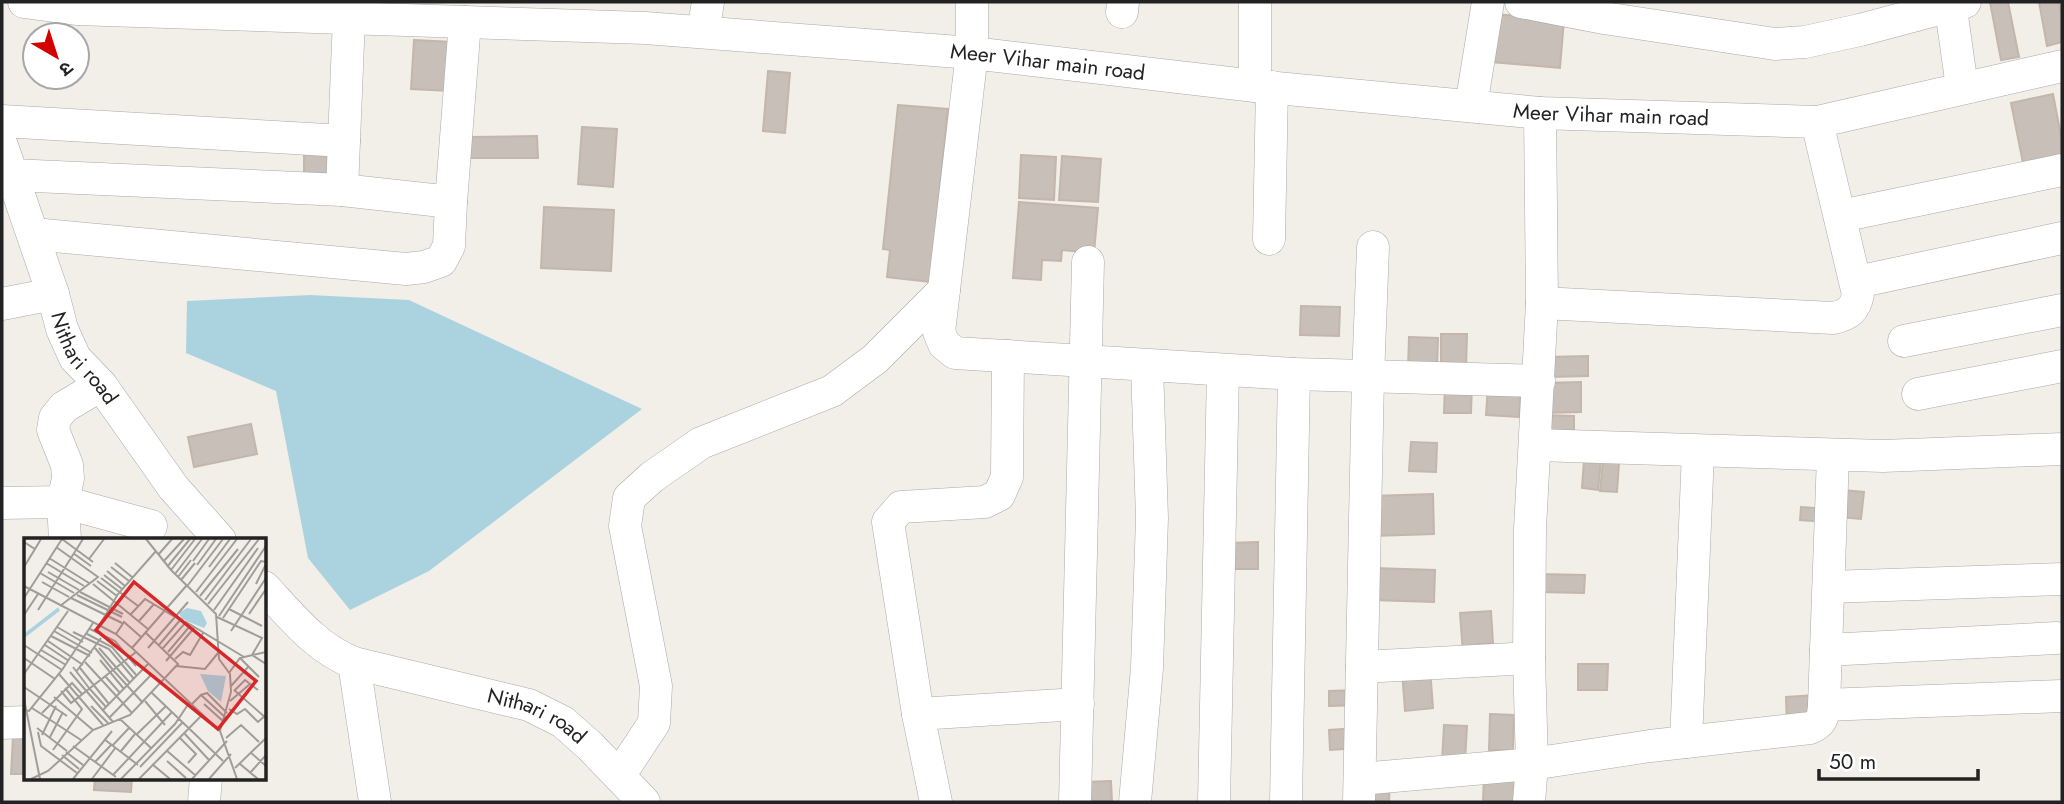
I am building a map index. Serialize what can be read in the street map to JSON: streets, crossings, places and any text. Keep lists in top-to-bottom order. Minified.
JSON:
{"streets":{"street":["Meer Vihar main road","Nithari road"]},"scale_bar":"50 m","north":"bottom right"}
